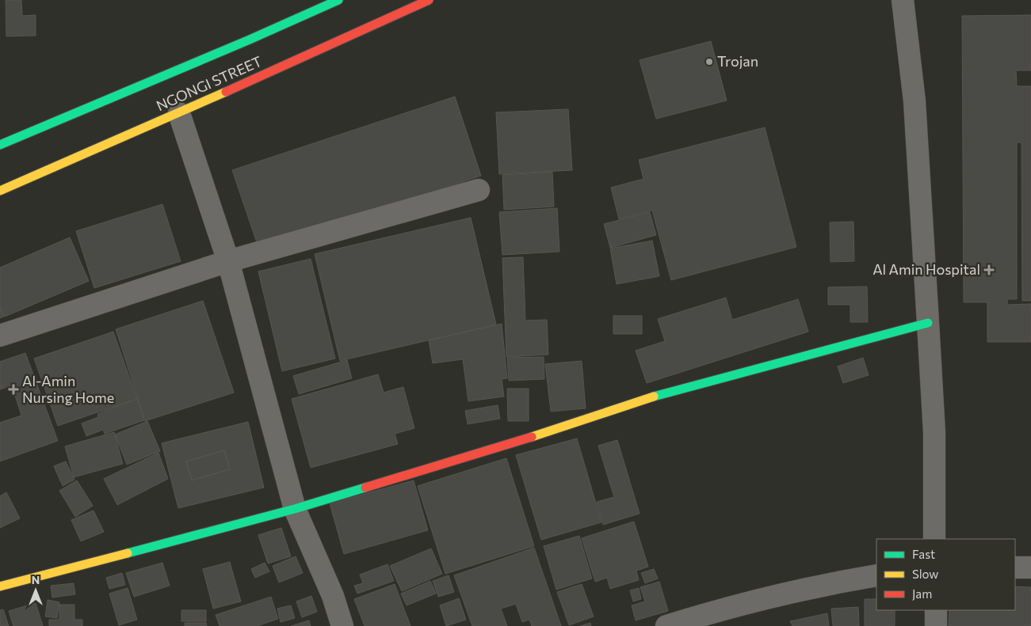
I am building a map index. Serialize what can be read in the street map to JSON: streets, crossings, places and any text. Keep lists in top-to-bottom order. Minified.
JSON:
{"streets":{"street":["NGONGI STREET"]},"places":{"other":["Trojan"],"health":["Al Amin Hospital","Al-Amin Nursing Home"]},"legend":["Fast","Slow","Jam"],"north":"top"}
